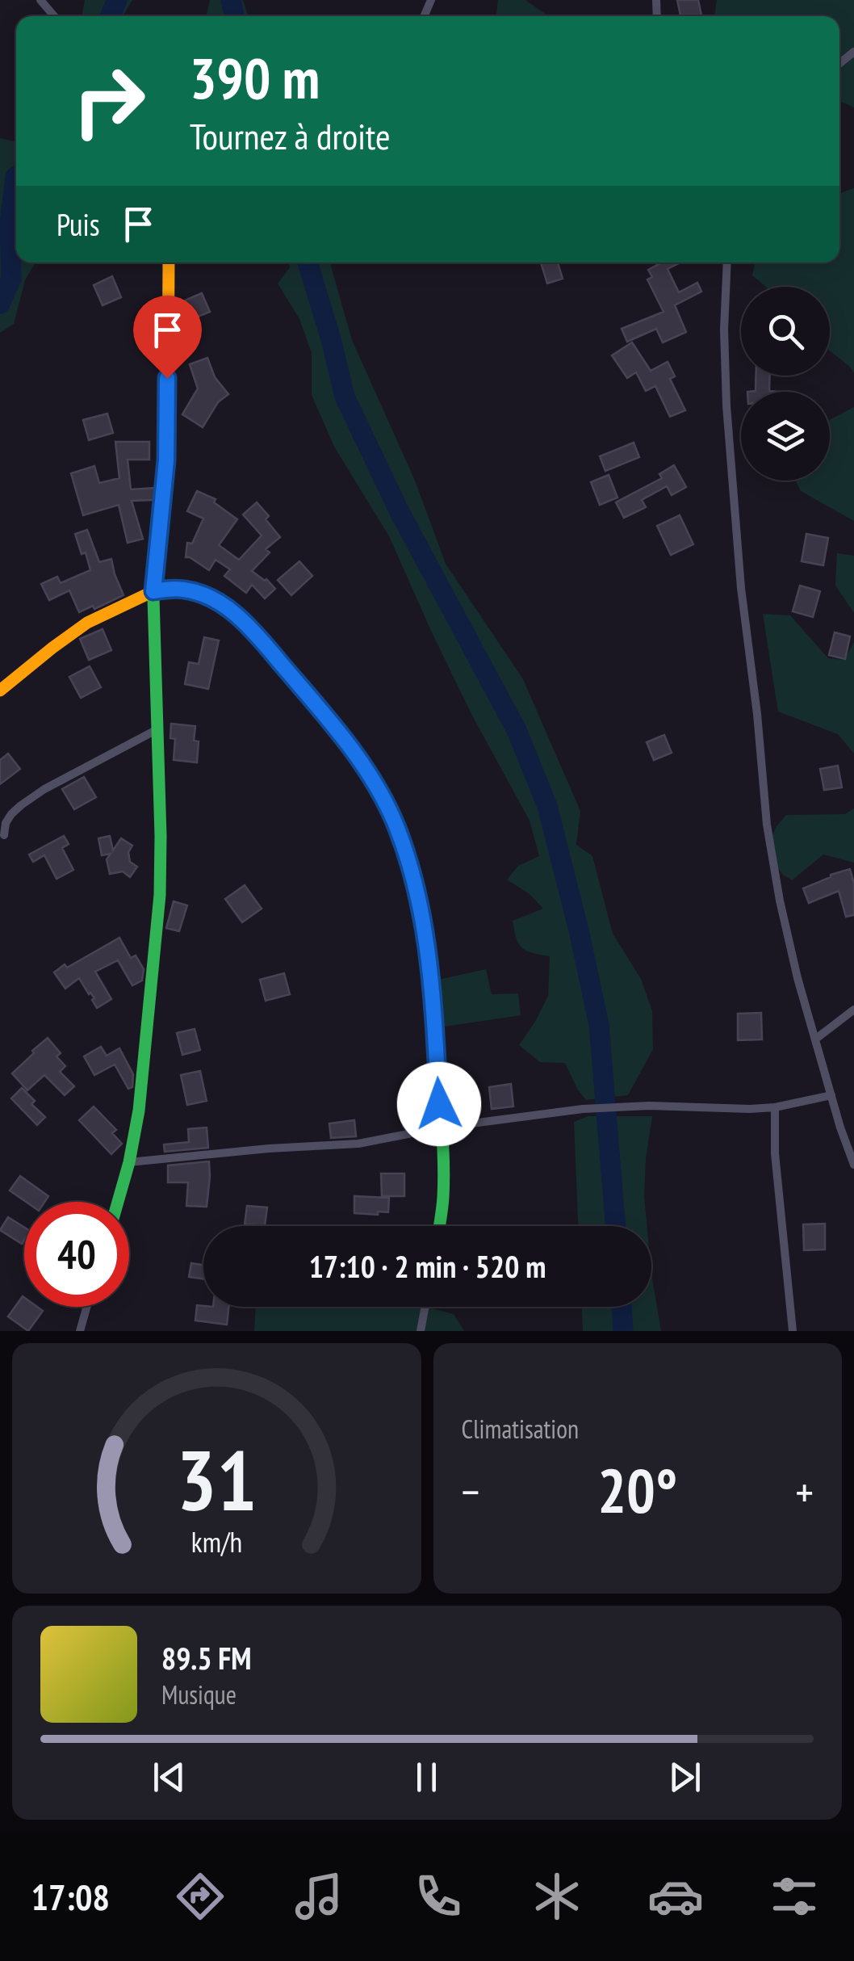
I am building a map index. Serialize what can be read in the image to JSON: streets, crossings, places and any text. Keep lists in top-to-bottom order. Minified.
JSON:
{"page":{"turn":["390 m","Tournez à droite"],"then":"Puis","limit":"40","trip":"17:10 · 2 min · 520 m","tile":"Climatisation","heat":["−","20°","+"],"song":["89.5 FM","Musique"],"tabs":"17:08","gauge":["31","km/h"]}}
